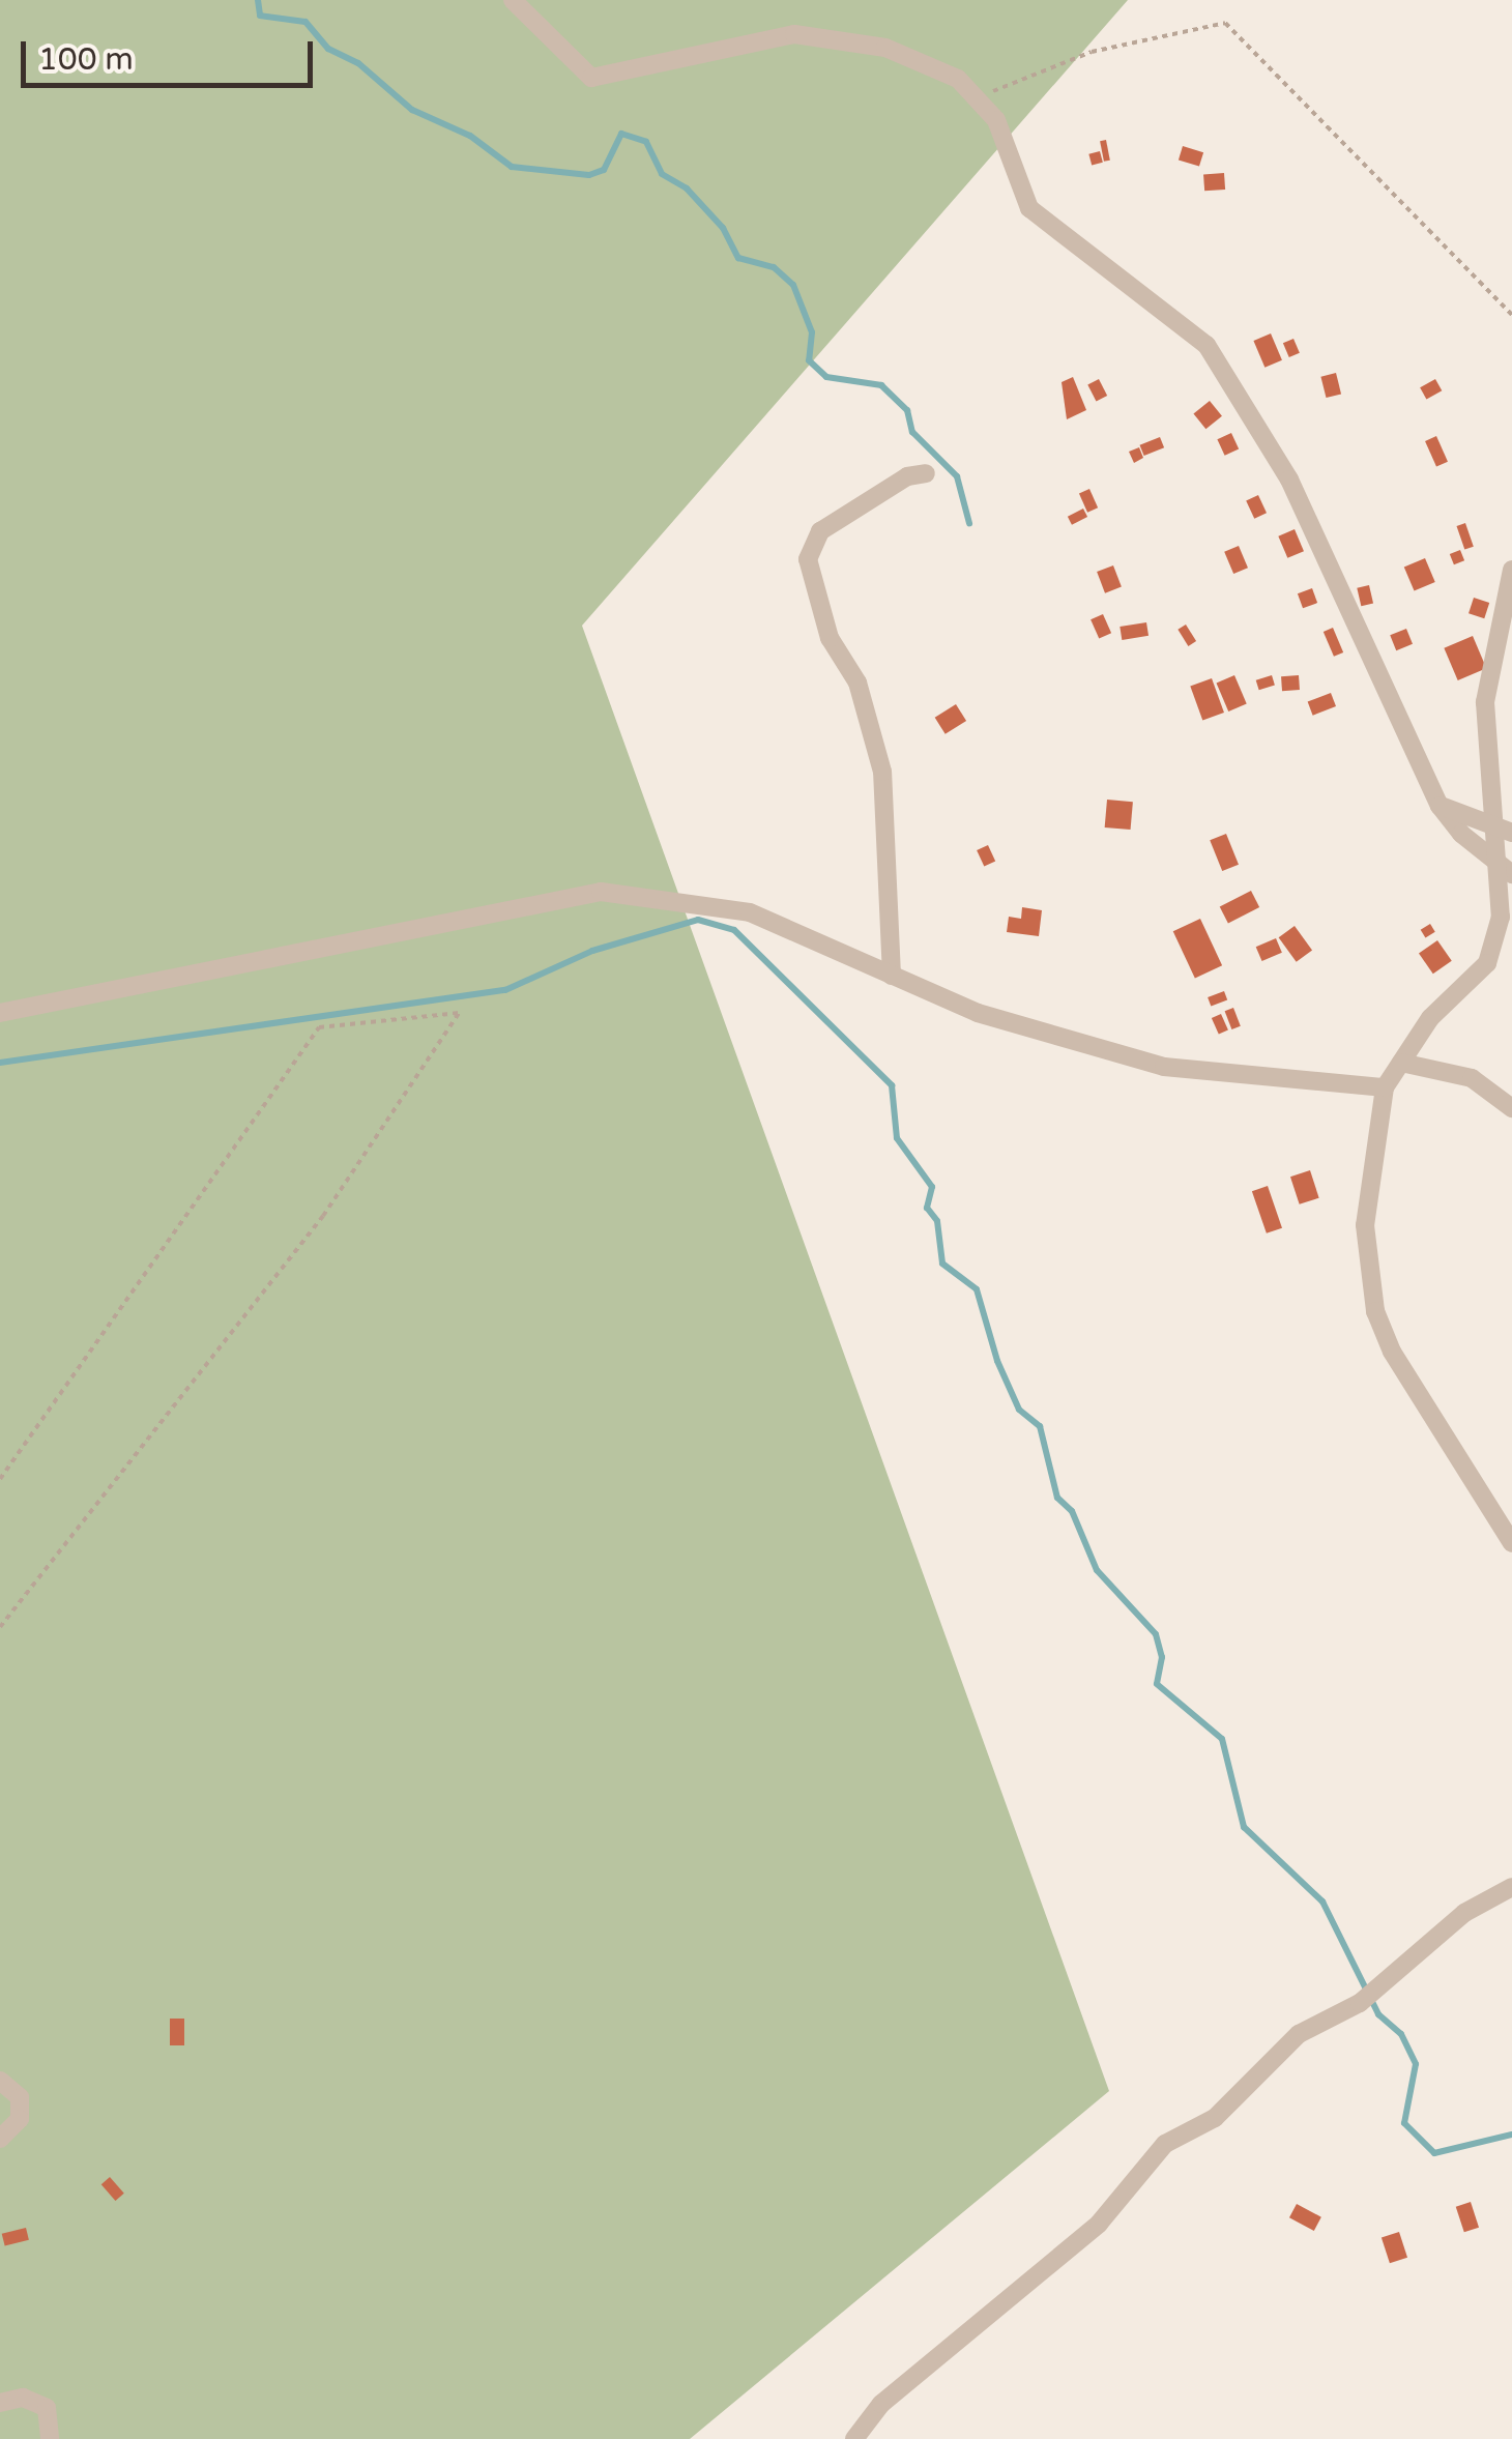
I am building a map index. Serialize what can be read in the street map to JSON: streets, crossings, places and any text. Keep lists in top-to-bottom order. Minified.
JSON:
{"scale_bar":"100 m"}
